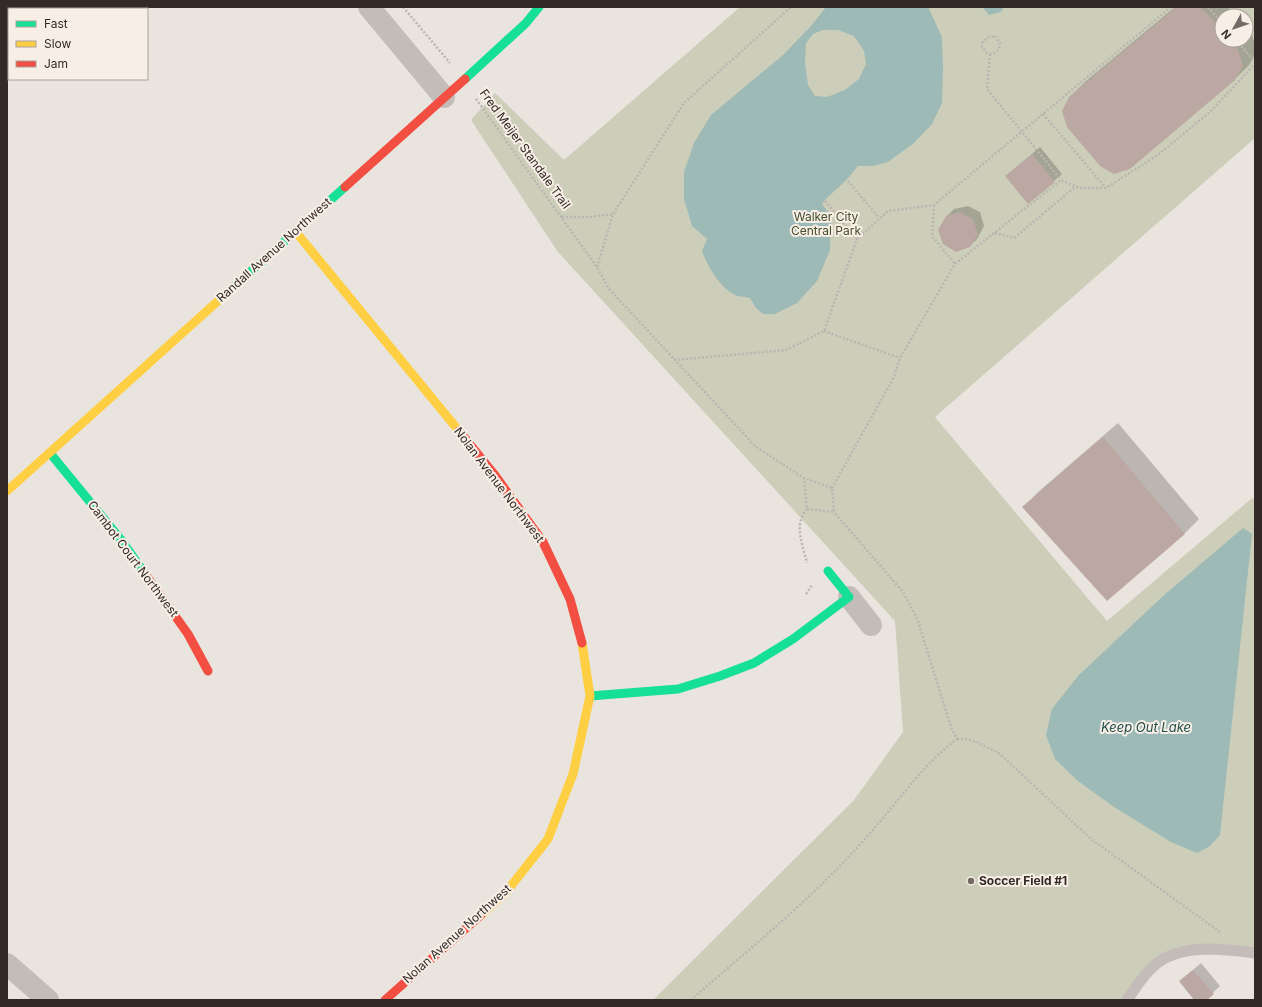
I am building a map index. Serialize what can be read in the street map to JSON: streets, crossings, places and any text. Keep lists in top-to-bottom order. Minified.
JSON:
{"streets":{"street":["Randall Avenue Northwest","Nolan Avenue Northwest","Cambot Court Northwest"],"path":["Fred Meijer Standale Trail"]},"crossings":[["Fred Meijer Standale Trail","Randall Avenue Northwest"],["Randall Avenue Northwest","Nolan Avenue Northwest"],["Randall Avenue Northwest","Cambot Court Northwest"]],"water":["Keep Out Lake"],"parks":["Walker City Central Park"],"places":["Soccer Field #1"],"legend":["Fast","Slow","Jam"],"north":"bottom left"}
